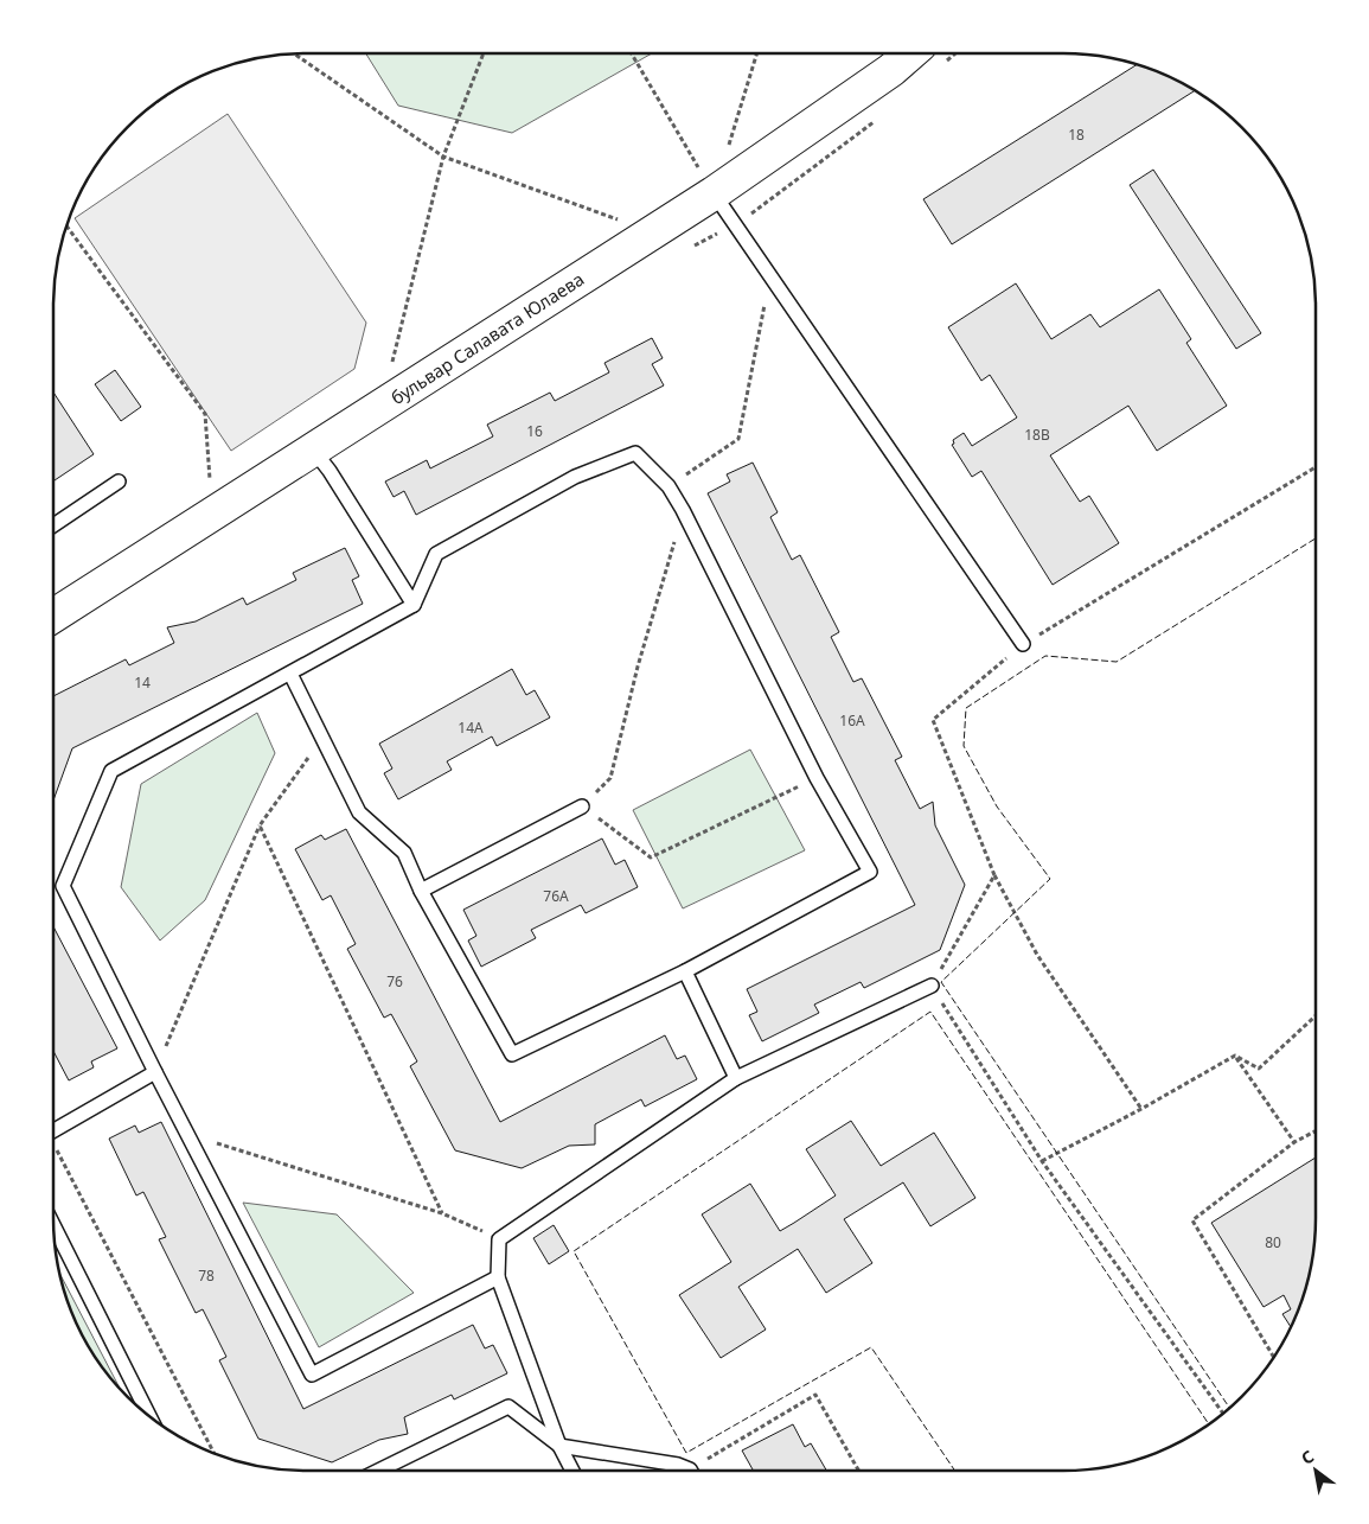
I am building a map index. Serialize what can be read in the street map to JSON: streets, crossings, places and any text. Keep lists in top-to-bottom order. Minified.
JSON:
{"streets":{"street":["бульвар Салавата Юлаева"]},"house_numbers":["18","16","18В","14","16А","14А","76А","76","80","78"],"north":"top left"}
